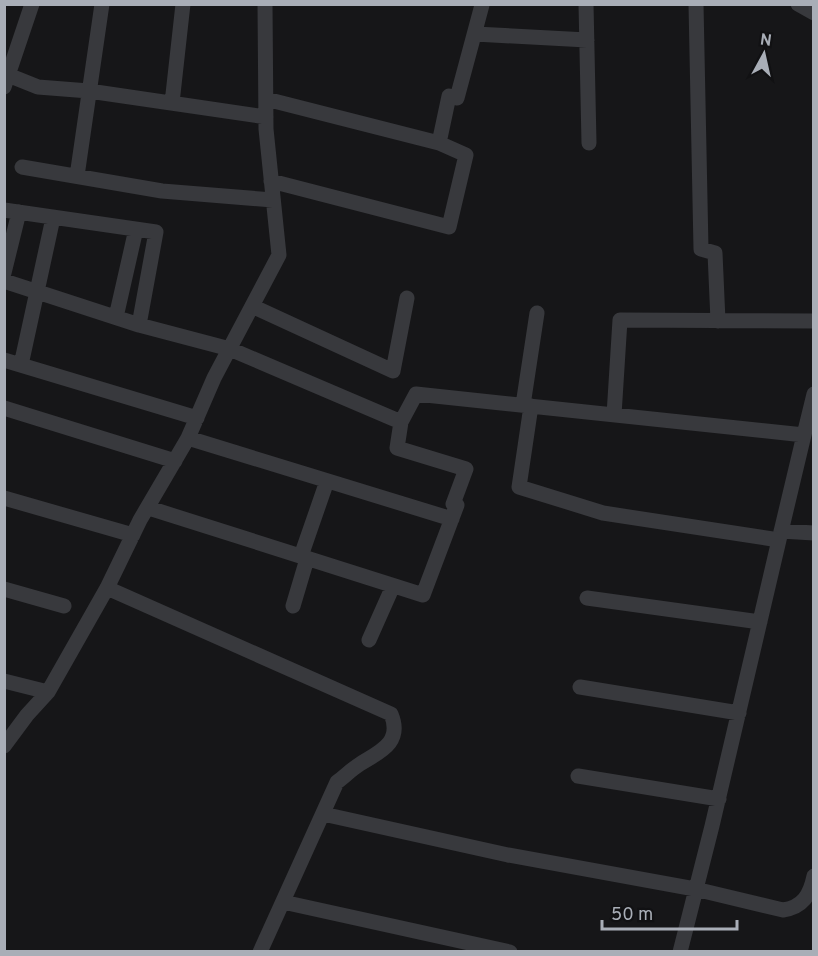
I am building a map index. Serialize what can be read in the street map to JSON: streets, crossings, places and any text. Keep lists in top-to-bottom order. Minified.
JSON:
{"scale_bar":"50 m","north":"top"}
